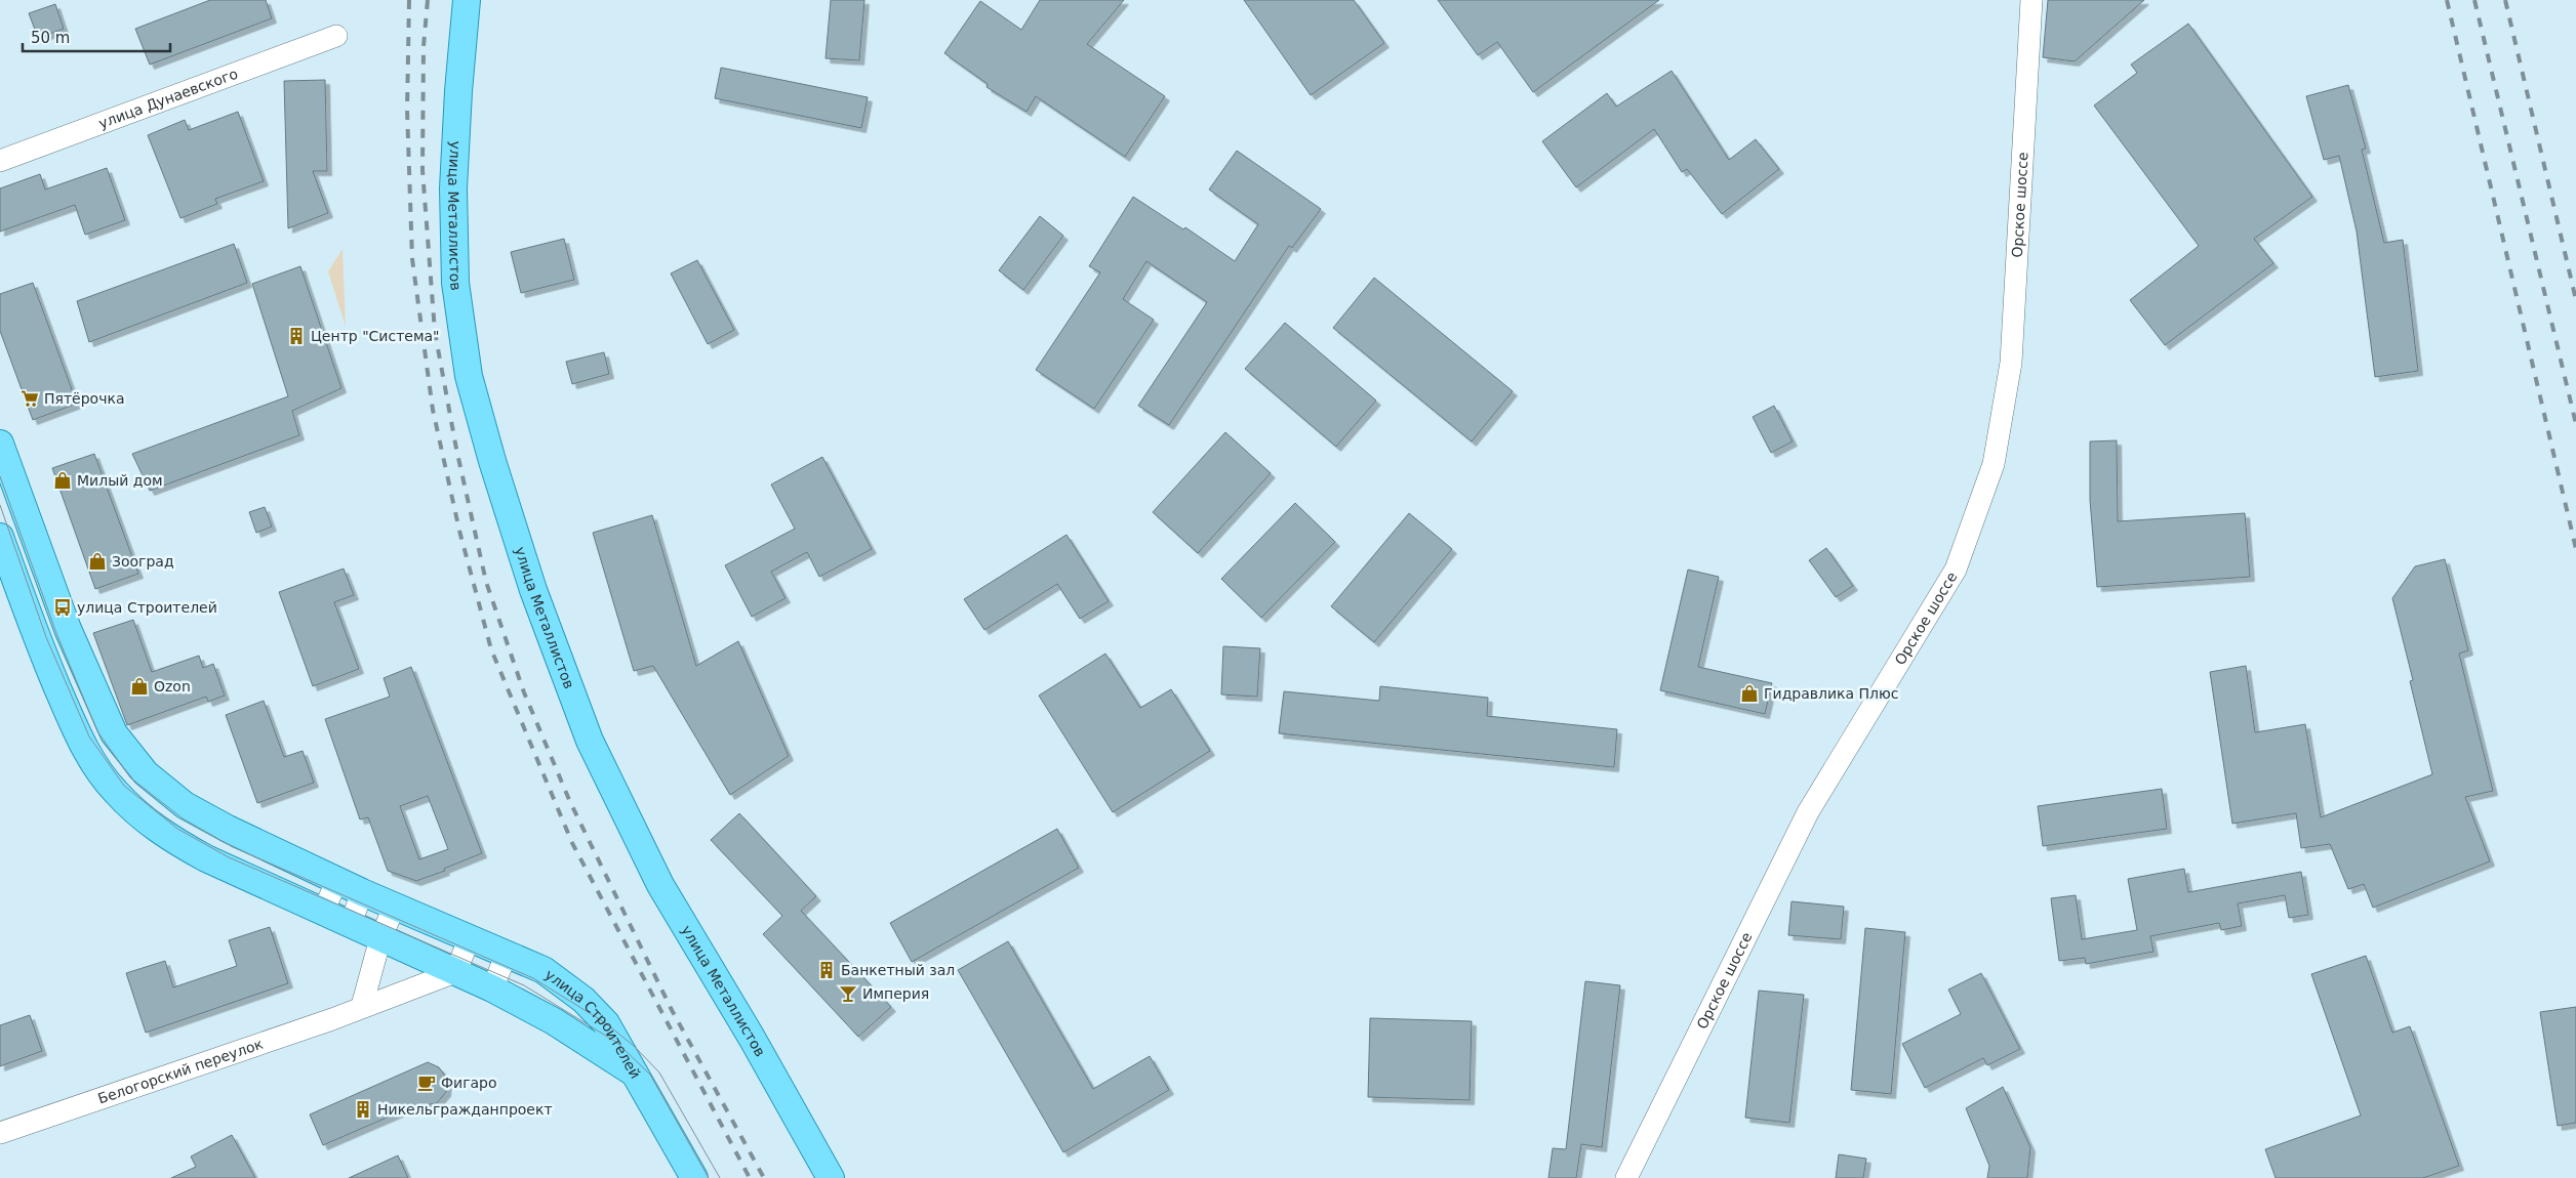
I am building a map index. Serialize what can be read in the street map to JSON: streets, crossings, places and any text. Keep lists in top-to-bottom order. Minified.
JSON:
{"streets":{"main road":["улица Металлистов","улица Строителей"],"street":["улица Дунаевского","Орское шоссе","Белогорский переулок"]},"crossings":[["улица Строителей","Белогорский переулок"]],"places":{"building":["Центр \"Система\"","Банкетный зал","Никельгражданпроект"],"supermarket":["Пятёрочка"],"shop":["Милый дом","Зооград","Ozon","Гидравлика Плюс"],"bus stop":["улица Строителей"],"bar":["Империя"],"cafe":["Фигаро"]},"scale_bar":"50 m"}
